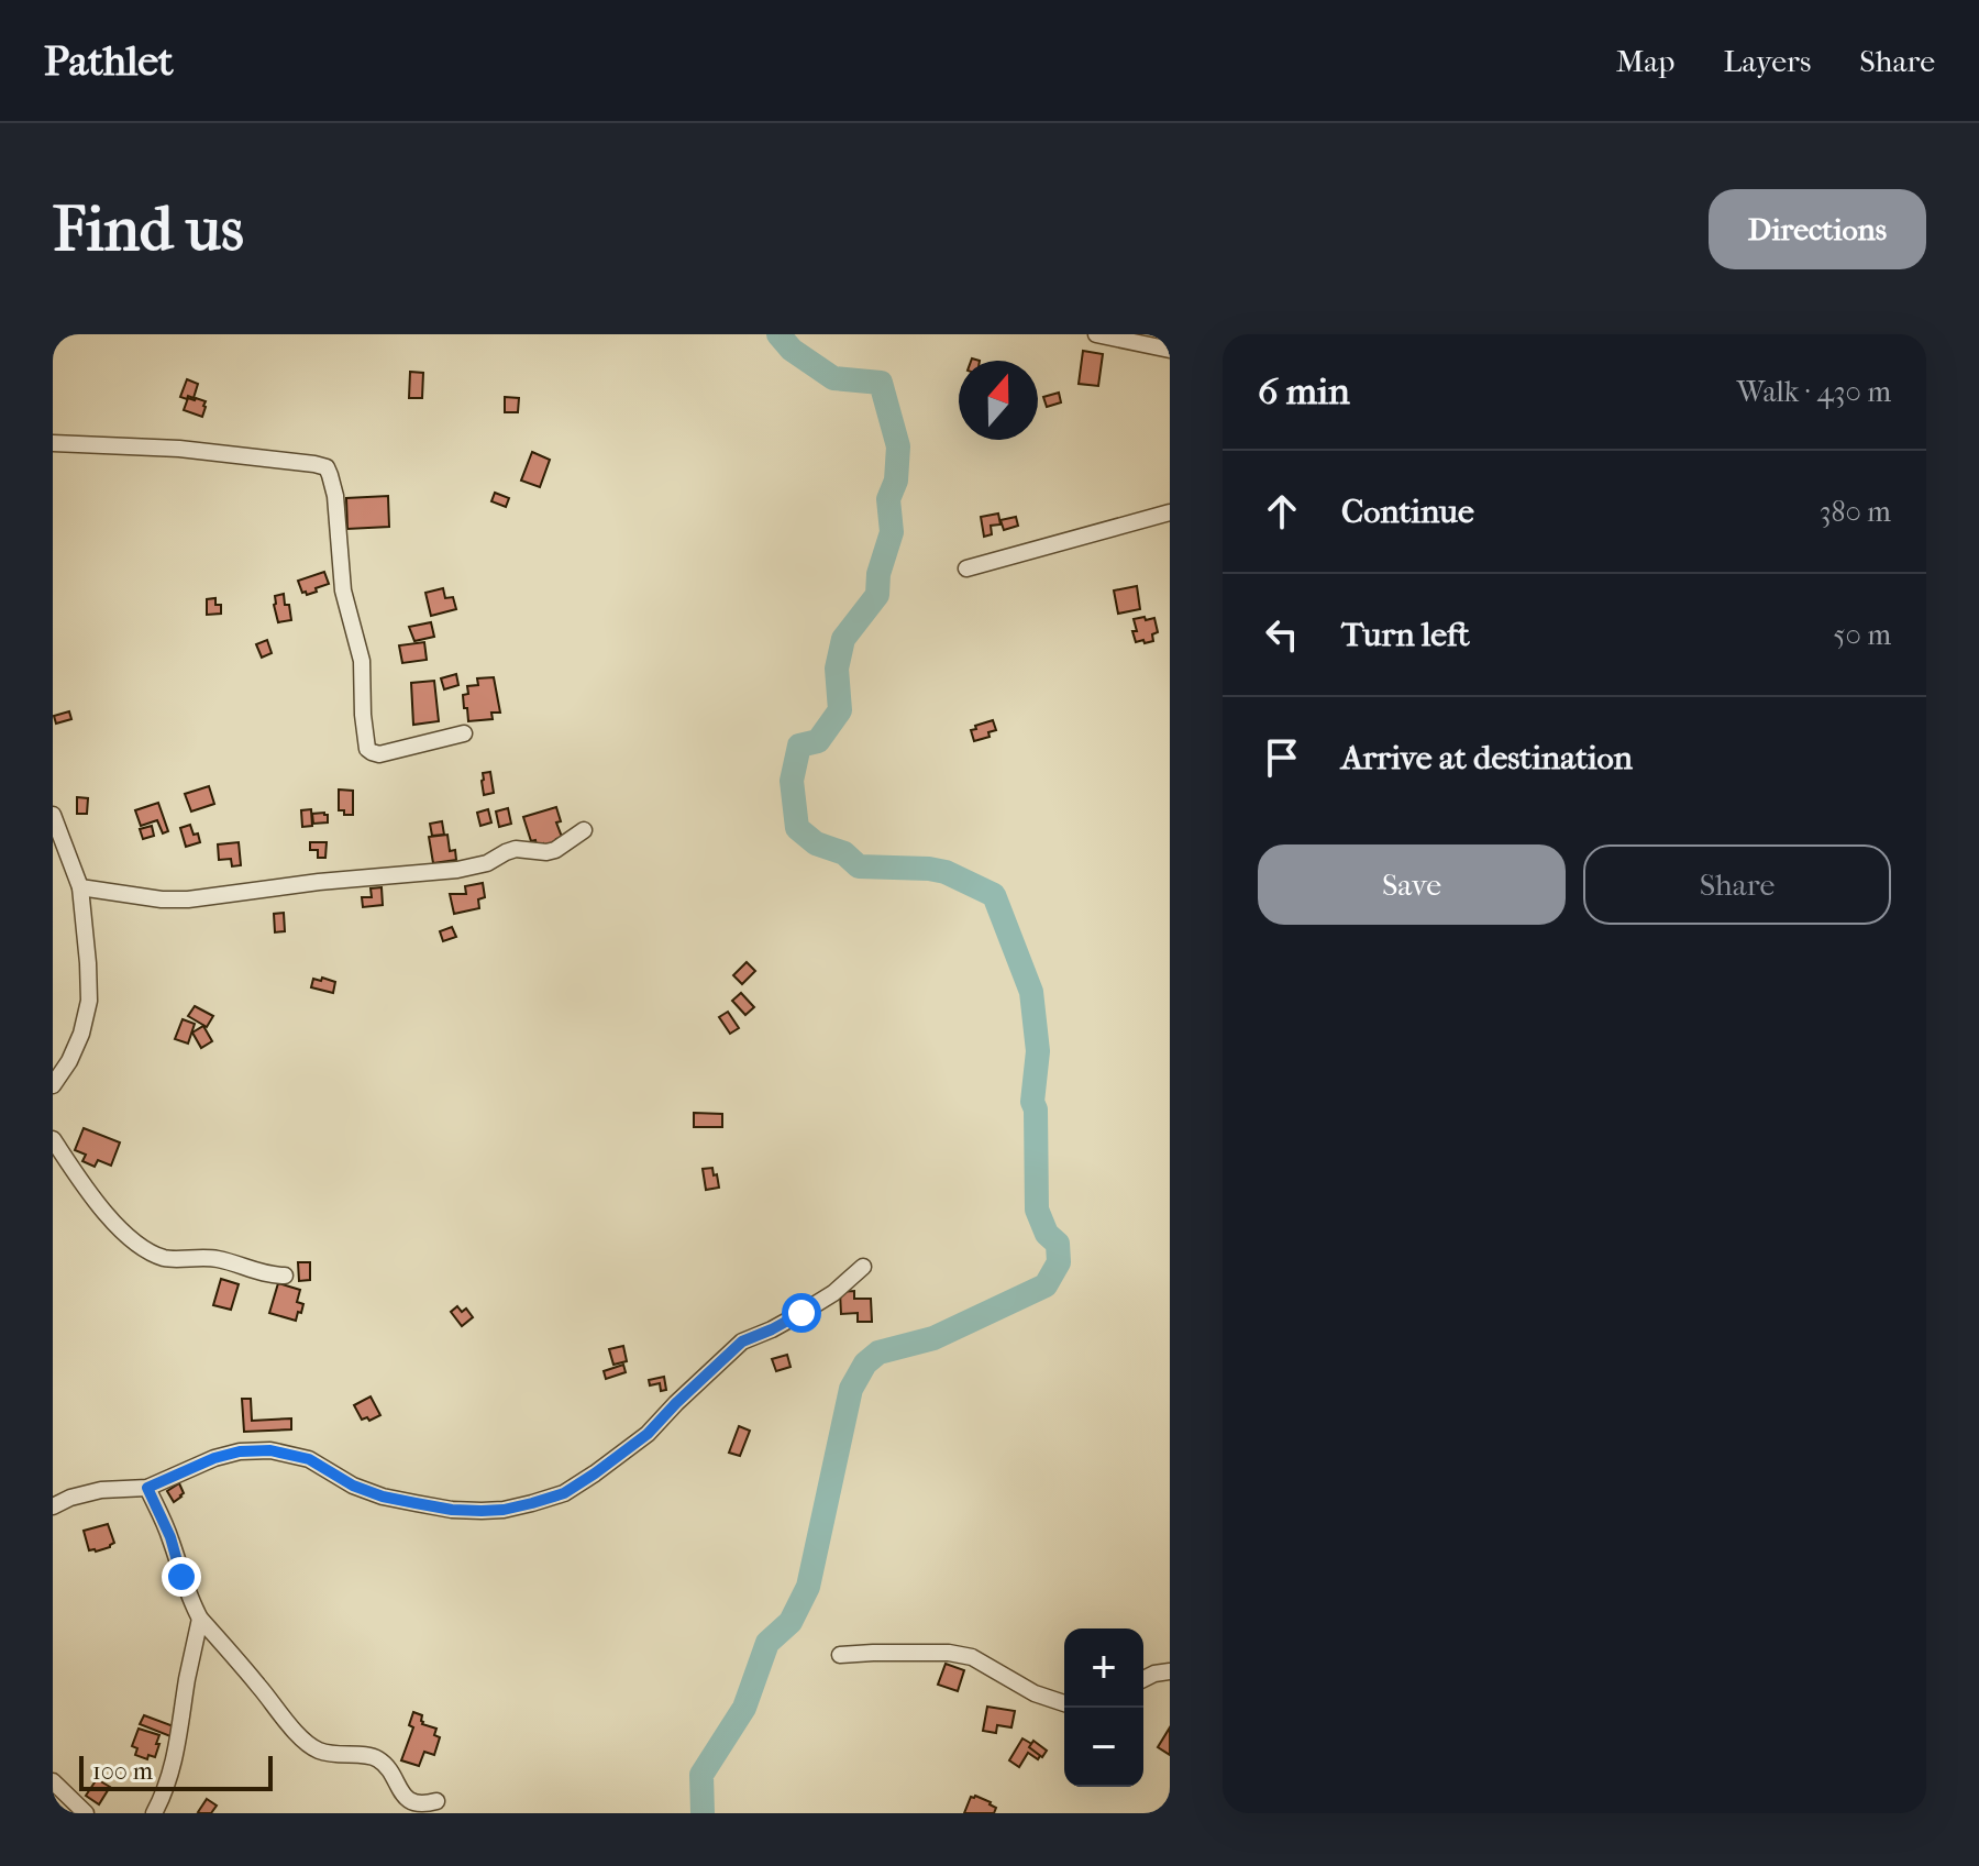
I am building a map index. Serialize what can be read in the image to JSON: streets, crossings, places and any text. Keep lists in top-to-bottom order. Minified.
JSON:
{"scale_bar":"100 m","north":"top","page":{"header":"Pathlet","nav":["Map","Layers","Share"],"buttons":["Directions",["Save","Share"]],"title":"Find us","heading":["6 min","Walk · 430 m"],"list":[["Continue","380 m"],["Turn left","50 m"],"Arrive at destination"],"map_buttons":["+","−"],"scale":"100 m"}}
